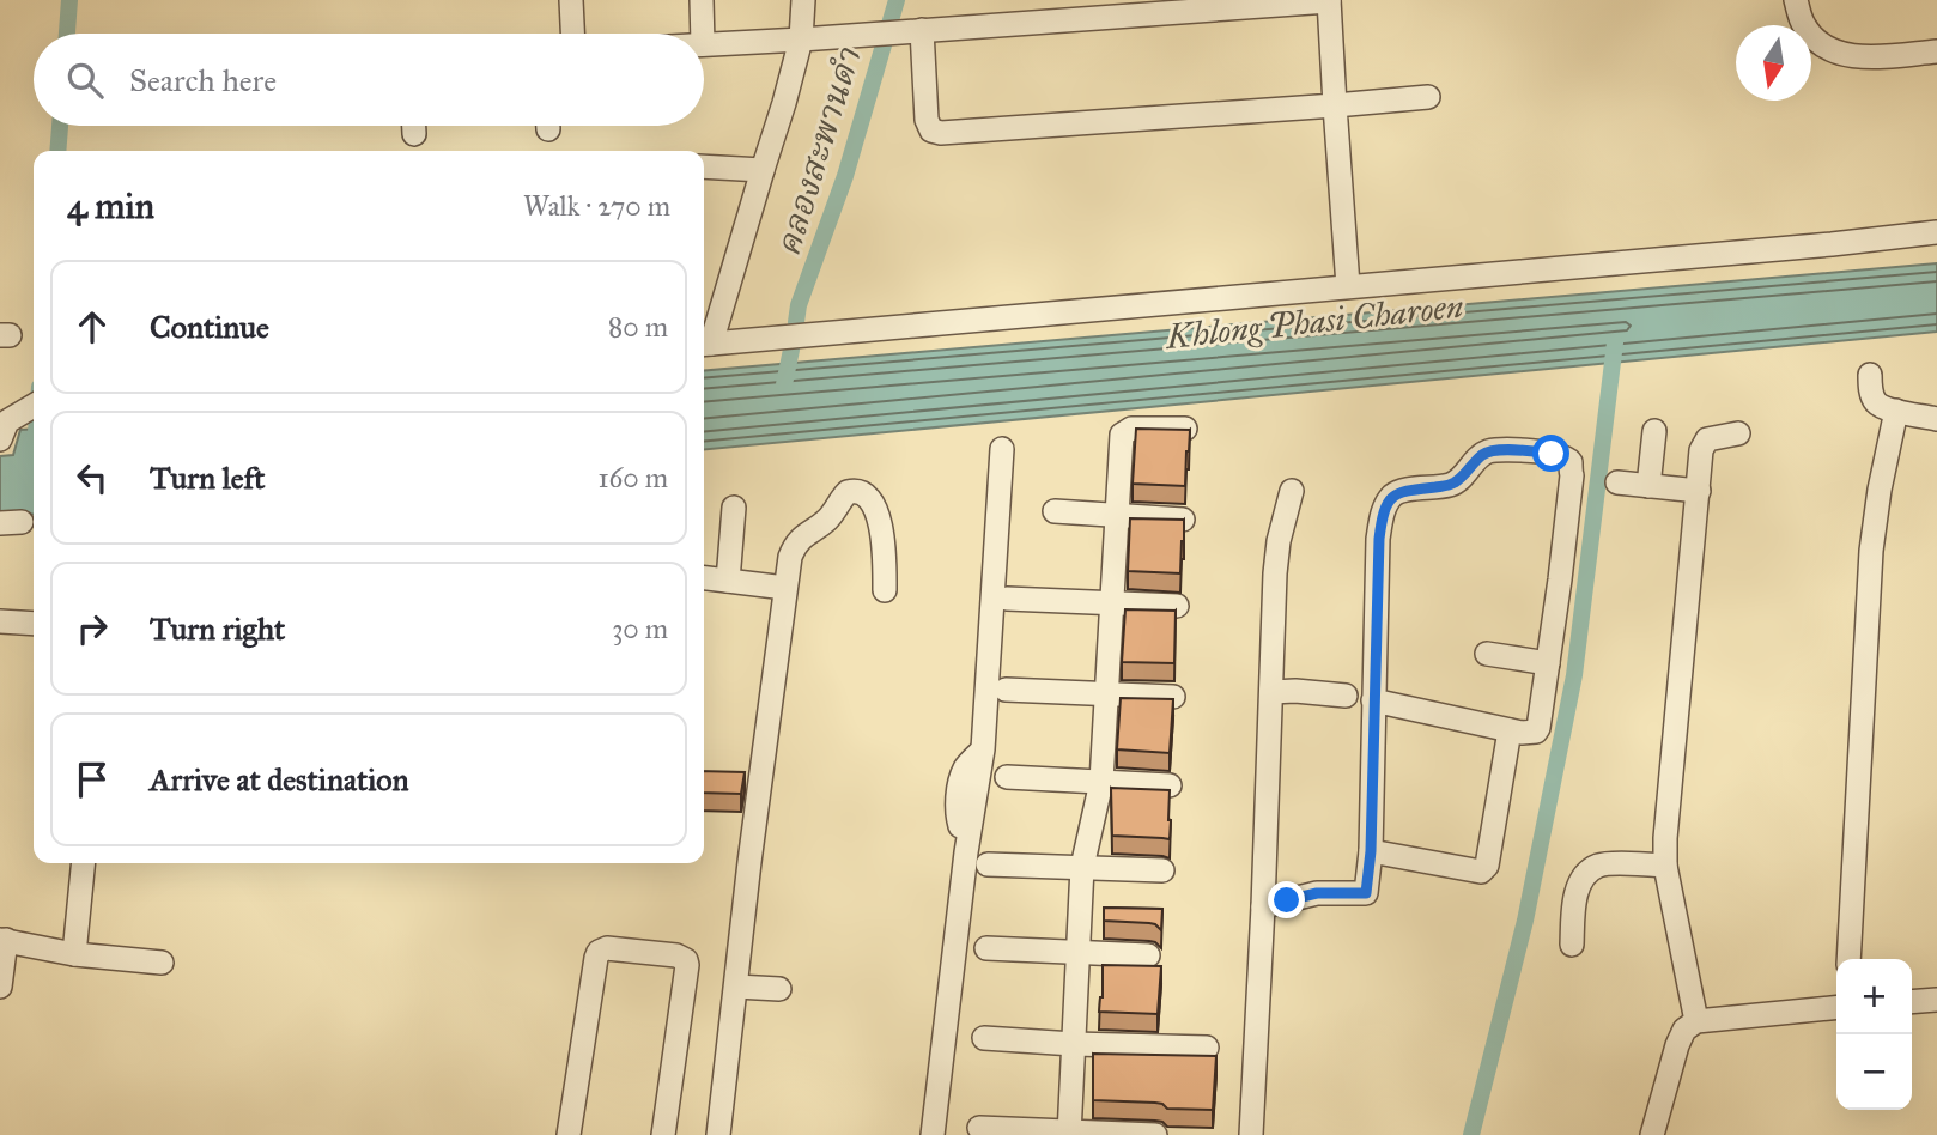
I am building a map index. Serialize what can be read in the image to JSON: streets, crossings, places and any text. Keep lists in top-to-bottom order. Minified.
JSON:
{"water":["คลองสะพานดำ","Khlong Phasi Charoen"],"north":"bottom","page":{"search":"Search here","heading":["4 min","Walk · 270 m"],"list":[["Continue","80 m"],["Turn left","160 m"],["Turn right","30 m"],"Arrive at destination"],"map_buttons":["+","−"]}}
